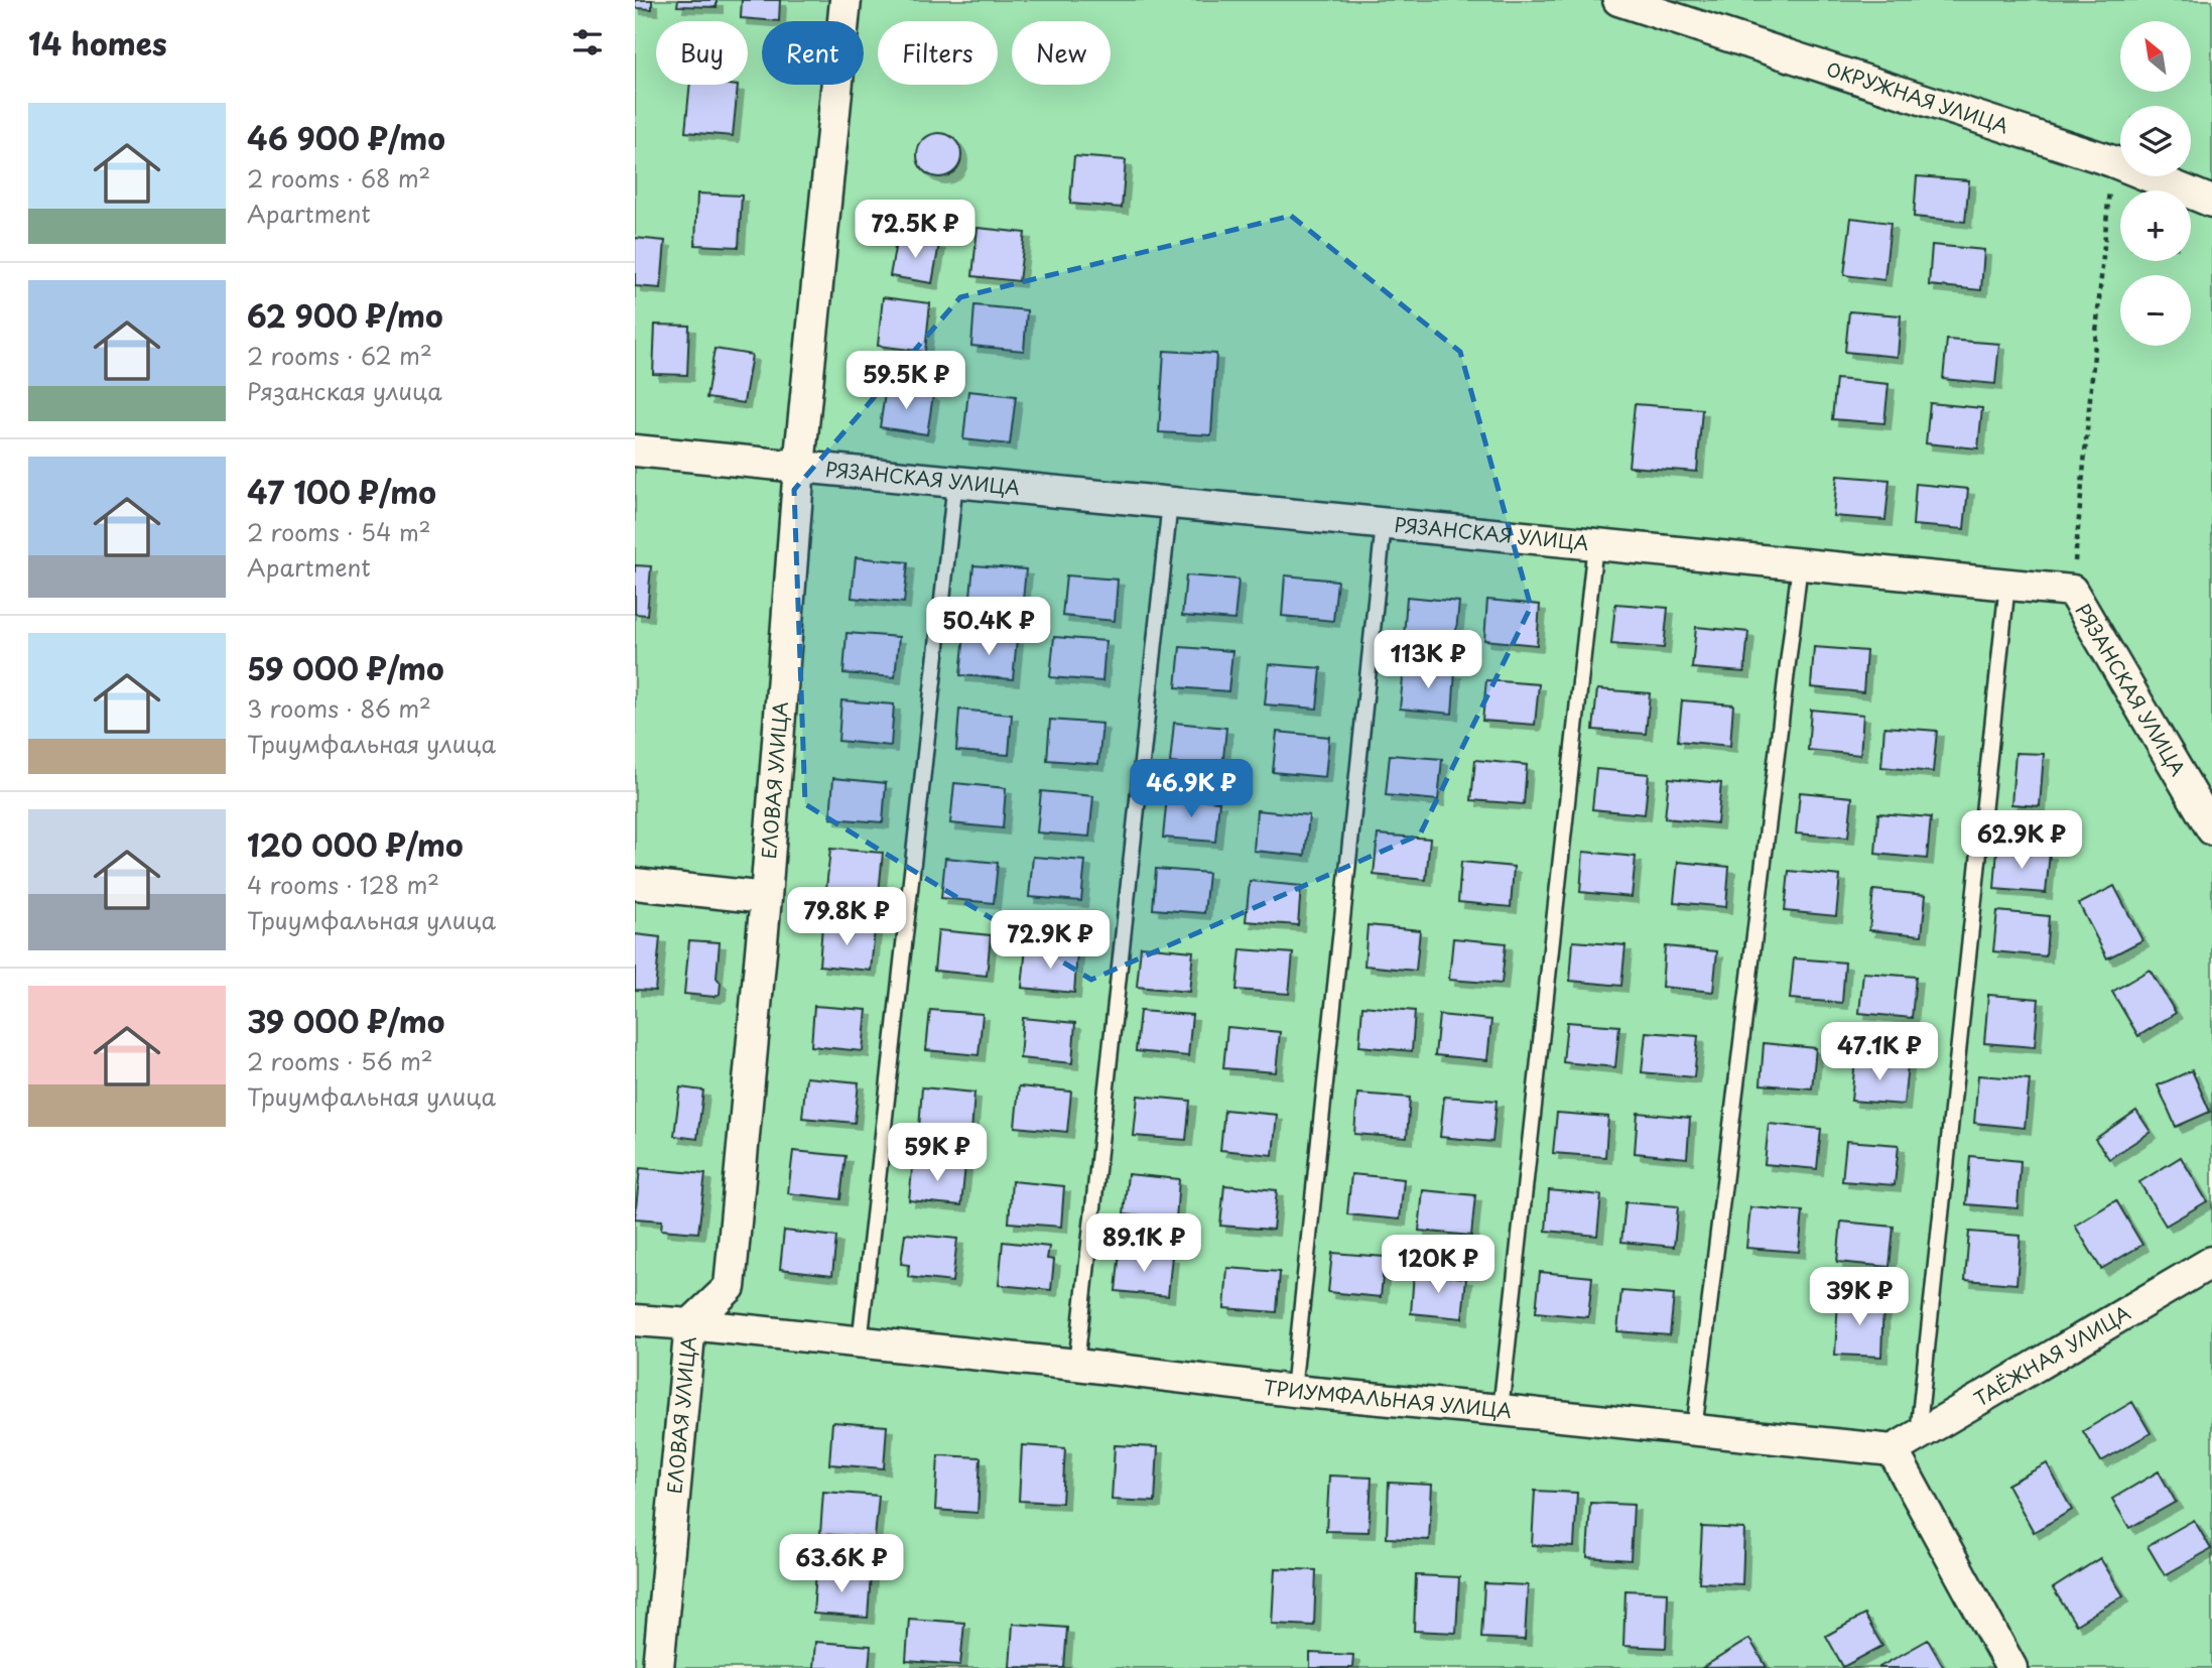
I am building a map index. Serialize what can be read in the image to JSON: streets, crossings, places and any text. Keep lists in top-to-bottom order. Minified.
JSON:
{"streets":{"street":["ОКРУЖНАЯ УЛИЦА","РЯЗАНСКАЯ УЛИЦА","ЕЛОВАЯ УЛИЦА","ТАЁЖНАЯ УЛИЦА","ТРИУМФАЛЬНАЯ УЛИЦА"]},"crossings":[["РЯЗАНСКАЯ УЛИЦА","ЕЛОВАЯ УЛИЦА"],["ЕЛОВАЯ УЛИЦА","ТРИУМФАЛЬНАЯ УЛИЦА"],["ТАЁЖНАЯ УЛИЦА","ТРИУМФАЛЬНАЯ УЛИЦА"]],"north":"top left","page":{"heading":"14 homes","map_buttons":["+","−"],"chip":["Buy","Rent","Filters","New"],"list":[{"name":"46 900 ₽/mo","note":"2 rooms · 68 m² · Apartment"},{"name":"62 900 ₽/mo","note":"2 rooms · 62 m² · Рязанская улица"},{"name":"47 100 ₽/mo","note":"2 rooms · 54 m² · Apartment"},{"name":"59 000 ₽/mo","note":"3 rooms · 86 m² · Триумфальная улица"},{"name":"120 000 ₽/mo","note":"4 rooms · 128 m² · Триумфальная улица"},{"name":"39 000 ₽/mo","note":"2 rooms · 56 m² · Триумфальная улица"}],"price":["72.5K ₽","59.5K ₽","50.4K ₽","113K ₽","46.9K ₽","62.9K ₽","79.8K ₽","72.9K ₽","47.1K ₽","59K ₽","89.1K ₽","120K ₽","39K ₽","63.6K ₽"]}}
